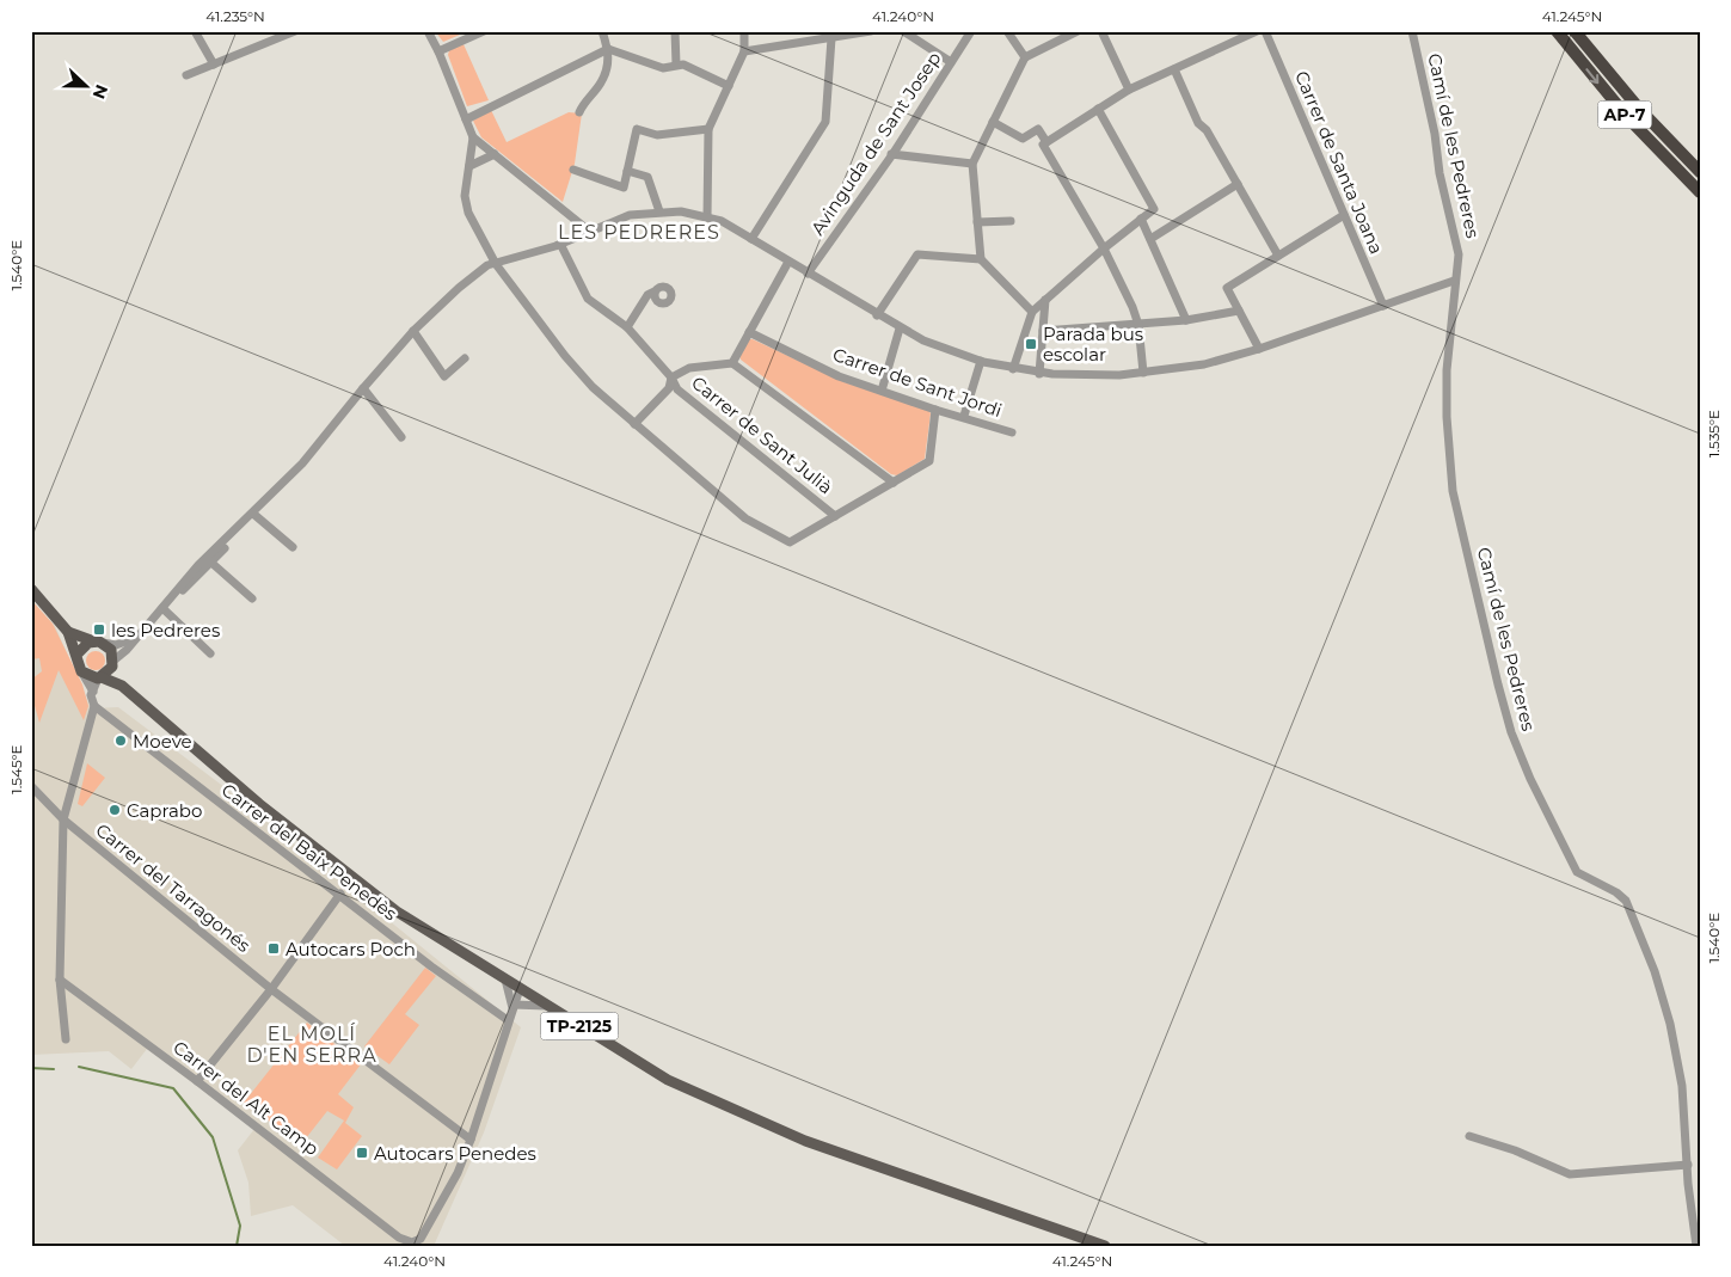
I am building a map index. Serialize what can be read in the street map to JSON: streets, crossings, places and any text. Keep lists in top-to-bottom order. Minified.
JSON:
{"streets":{"highway":["AP-7"],"main road":["TP-2125"],"street":["Avinguda de Sant Josep","Camí de les Pedreres","Carrer de Santa Joana","Carrer de Sant Jordi","Carrer de Sant Julià","Carrer del Baix Penedès","Carrer del Tarragonés","Carrer del Alt Camp"]},"crossings":[["Carrer del Tarragonés","Carrer del Alt Camp"]],"districts":["LES PEDRERES","EL MOLÍ D'EN SERRA"],"places":{"transit":["Parada bus escolar","les Pedreres","Autocars Poch","Autocars Penedes"],"other":["Moeve","Caprabo"]},"north":"right","coordinates":["41.235°N","41.240°N","41.245°N","1.540°E","1.535°E","1.545°E"]}
